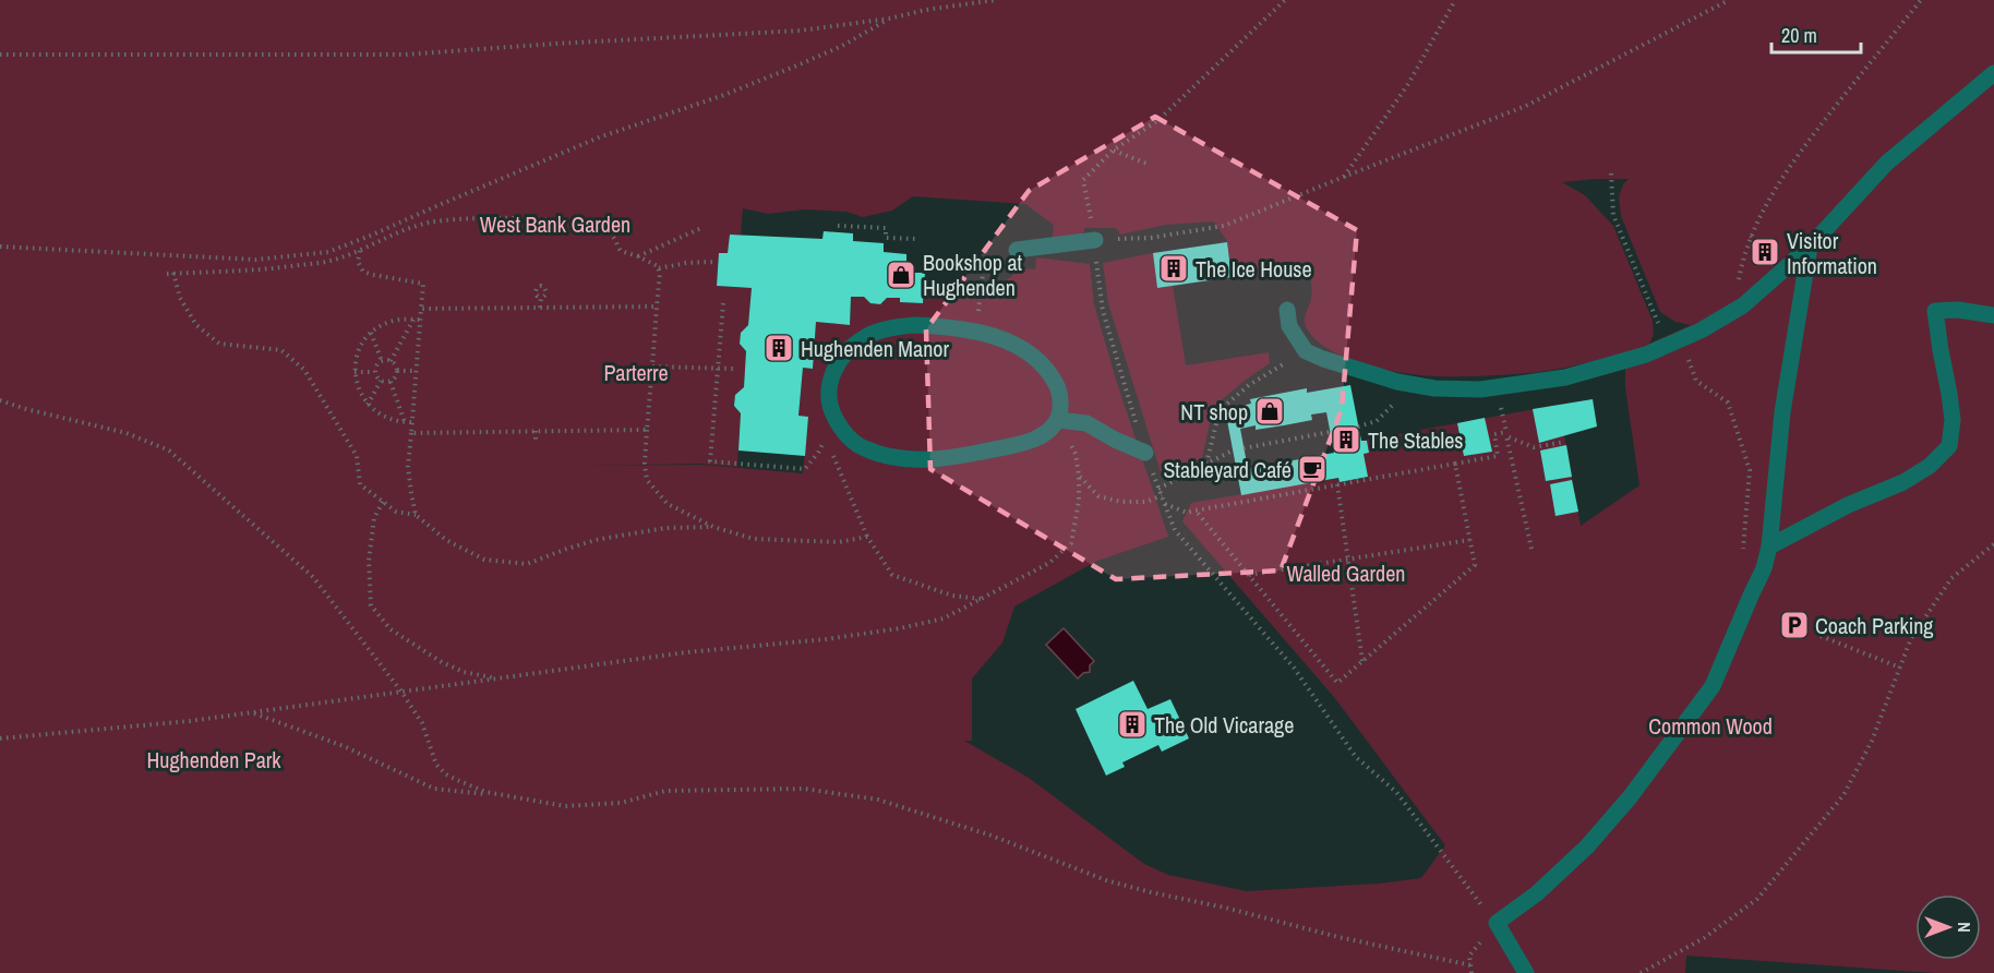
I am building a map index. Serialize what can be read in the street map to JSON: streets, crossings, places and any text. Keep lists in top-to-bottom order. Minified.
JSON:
{"parks":["West Bank Garden","Parterre","Walled Garden","Common Wood","Hughenden Park"],"places":{"building":["Visitor Information","The Ice House","Hughenden Manor","The Stables","The Old Vicarage"],"shop":["Bookshop at Hughenden","NT shop"],"cafe":["Stableyard Café"],"parking":["Coach Parking"]},"scale_bar":"20 m","north":"right"}
